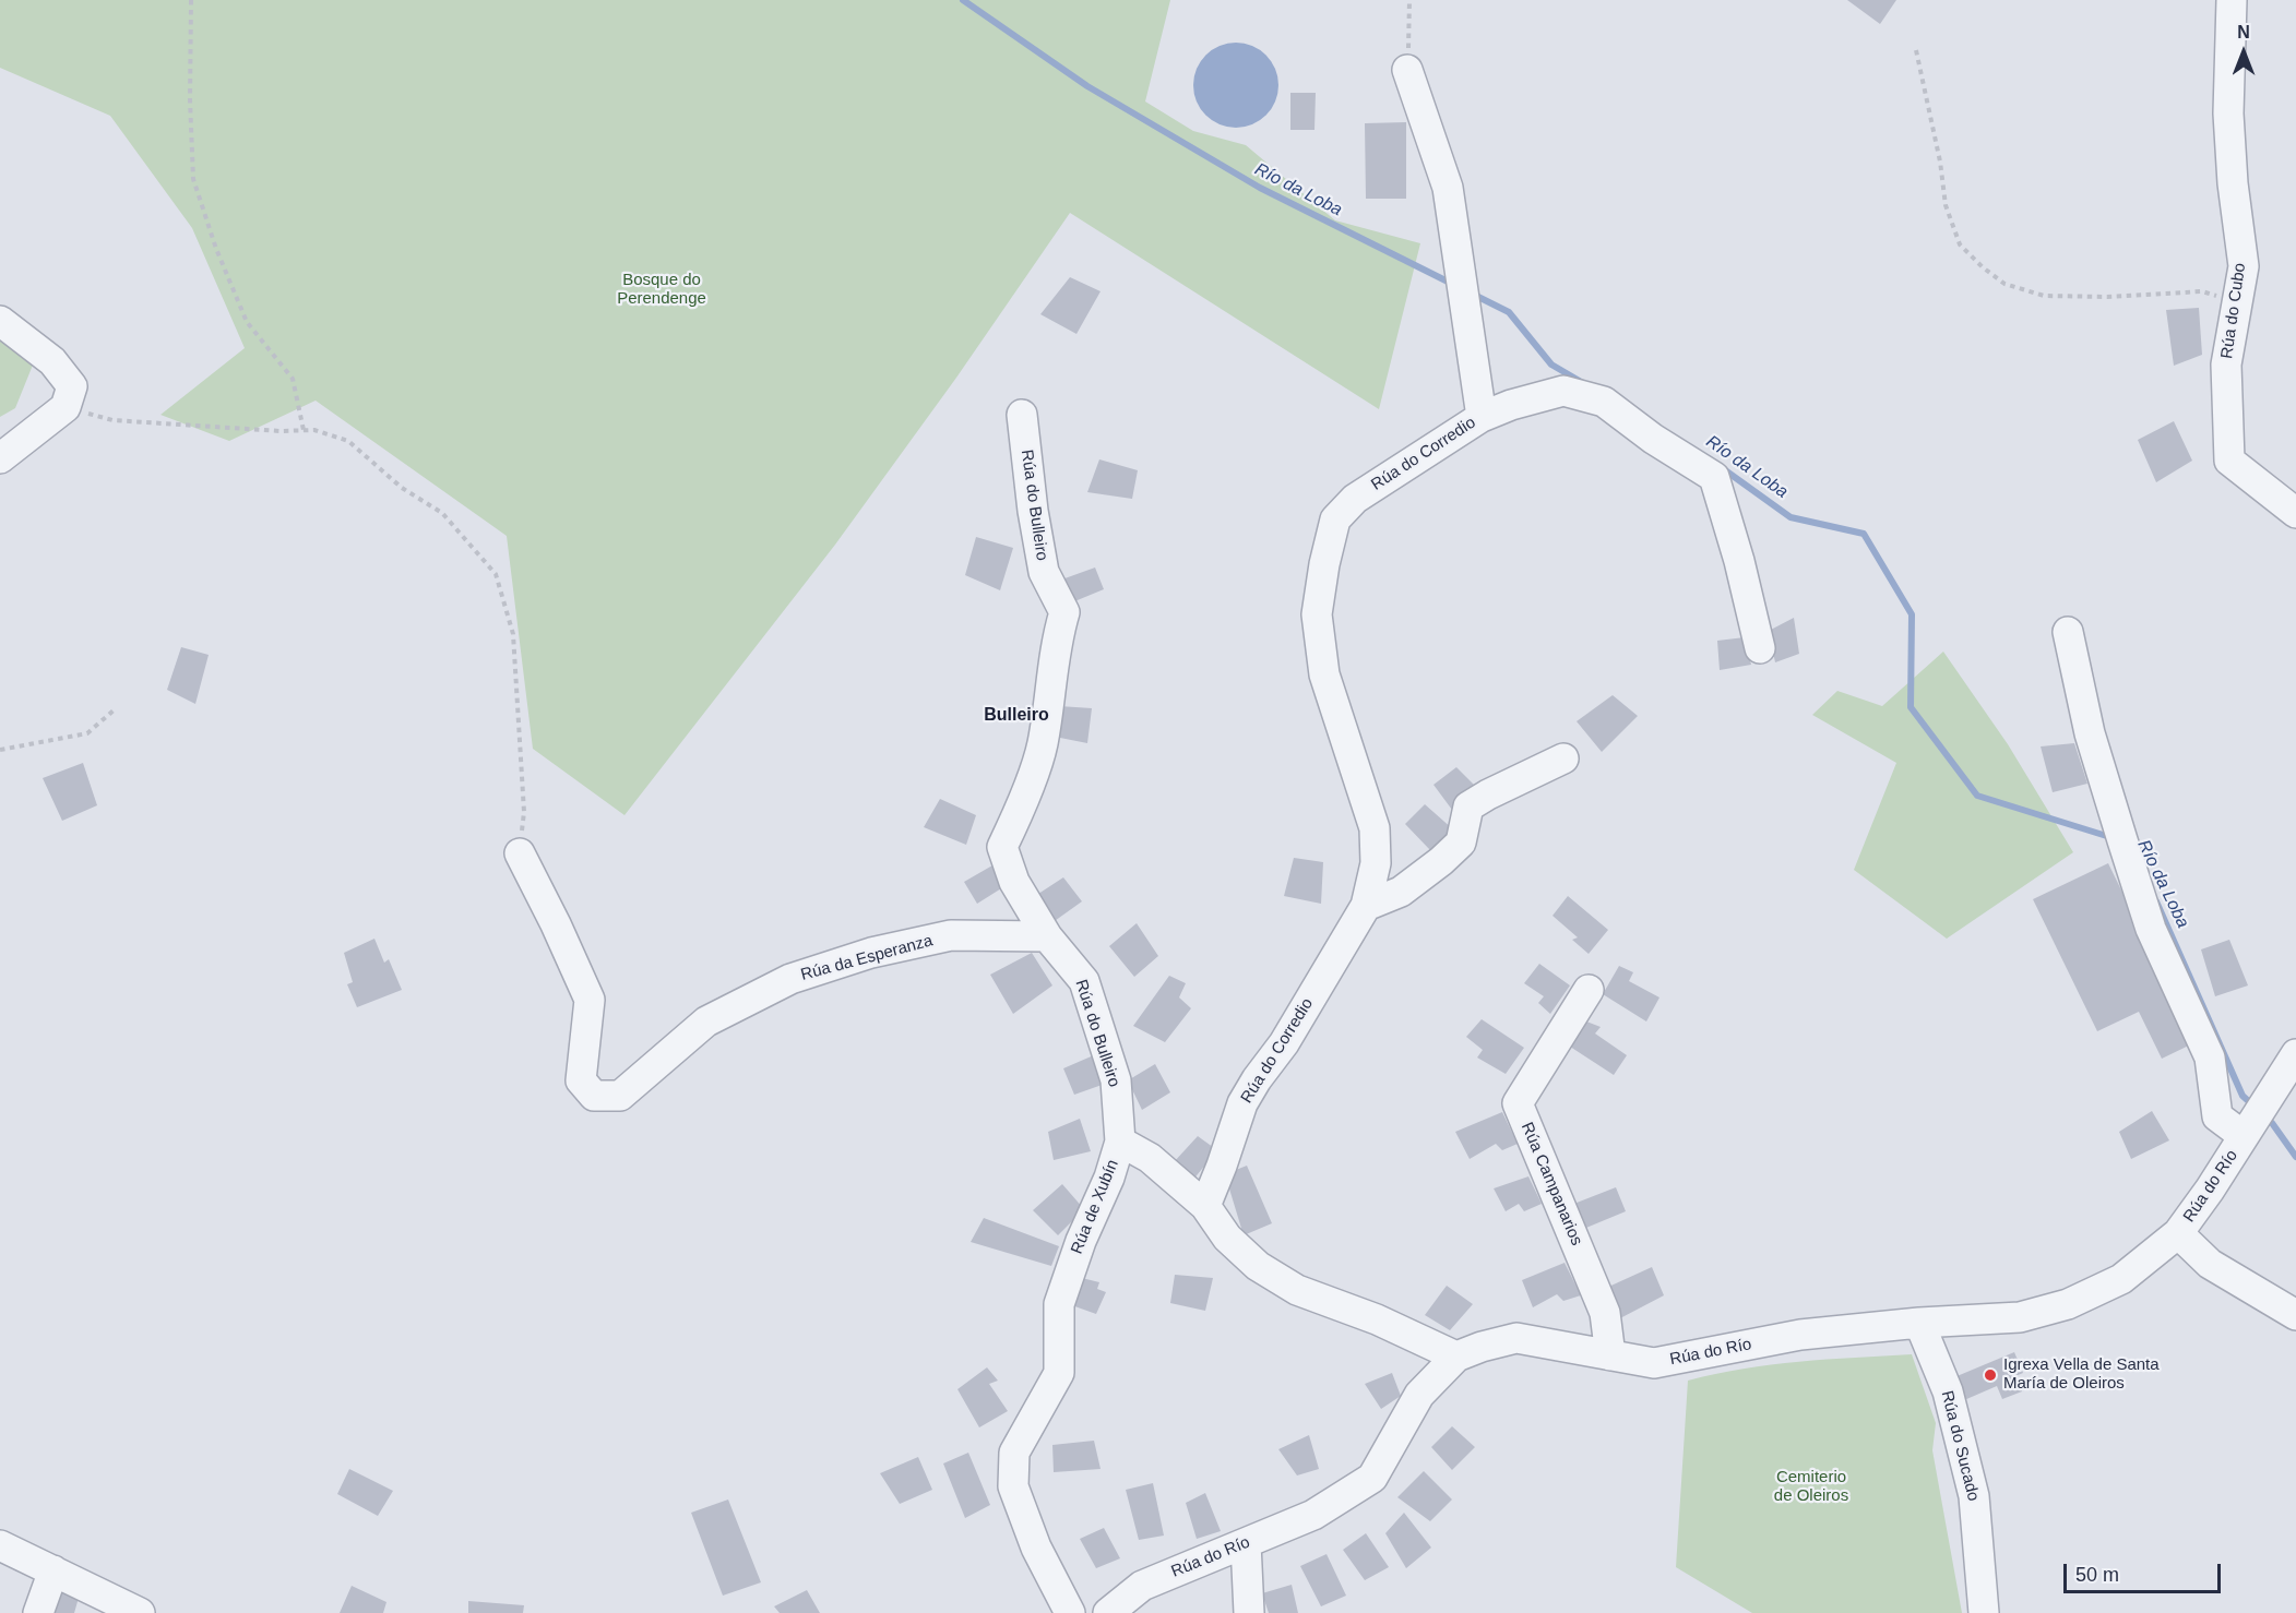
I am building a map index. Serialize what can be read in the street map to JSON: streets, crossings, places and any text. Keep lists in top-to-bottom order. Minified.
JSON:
{"streets":{"street":["Rúa do Cubo","Rúa do Corredio","Rúa do Bulleiro","Rúa da Esperanza","Rúa Campanarios","Rúa do Río","Rúa de Xubín","Rúa do Sucado"]},"crossings":[["Rúa do Corredio","Rúa de Xubín"],["Rúa do Bulleiro","Rúa da Esperanza"],["Rúa do Bulleiro","Rúa de Xubín"],["Rúa Campanarios","Rúa do Río"],["Rúa do Río","Rúa de Xubín"],["Rúa do Río","Rúa do Sucado"]],"districts":["Bulleiro"],"water":["Río da Loba"],"parks":["Bosque do Perendenge","Cemiterio de Oleiros"],"places":["Igrexa Vella de Santa María de Oleiros"],"scale_bar":"50 m","north":"top"}
